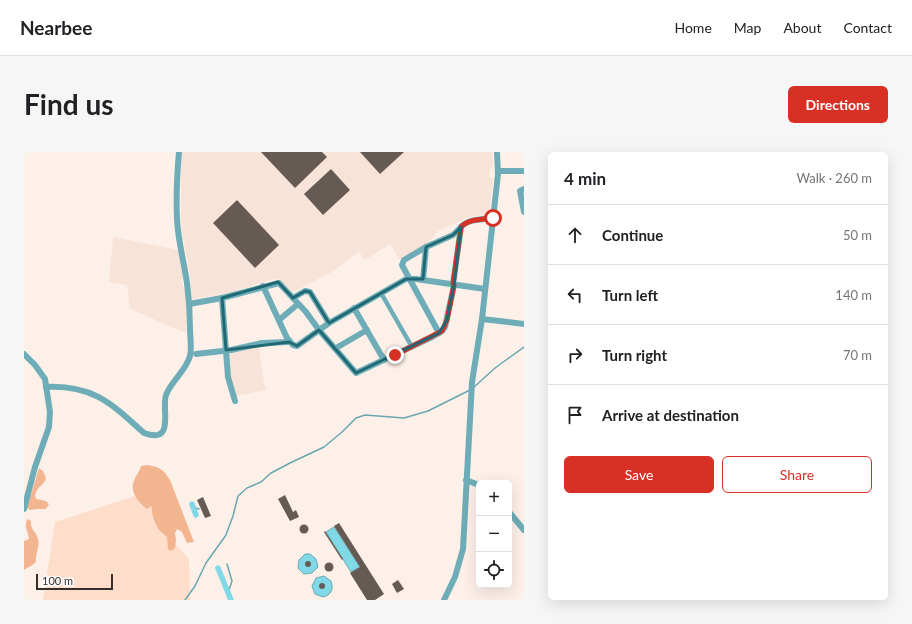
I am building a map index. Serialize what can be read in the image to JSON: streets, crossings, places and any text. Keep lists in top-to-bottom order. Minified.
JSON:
{"scale_bar":"100 m","page":{"header":"Nearbee","nav":["Home","Map","About","Contact"],"buttons":["Directions",["Save","Share"]],"title":"Find us","heading":["4 min","Walk · 260 m"],"list":[["Continue","50 m"],["Turn left","140 m"],["Turn right","70 m"],"Arrive at destination"],"map_buttons":["+","−"],"scale":"100 m"}}
